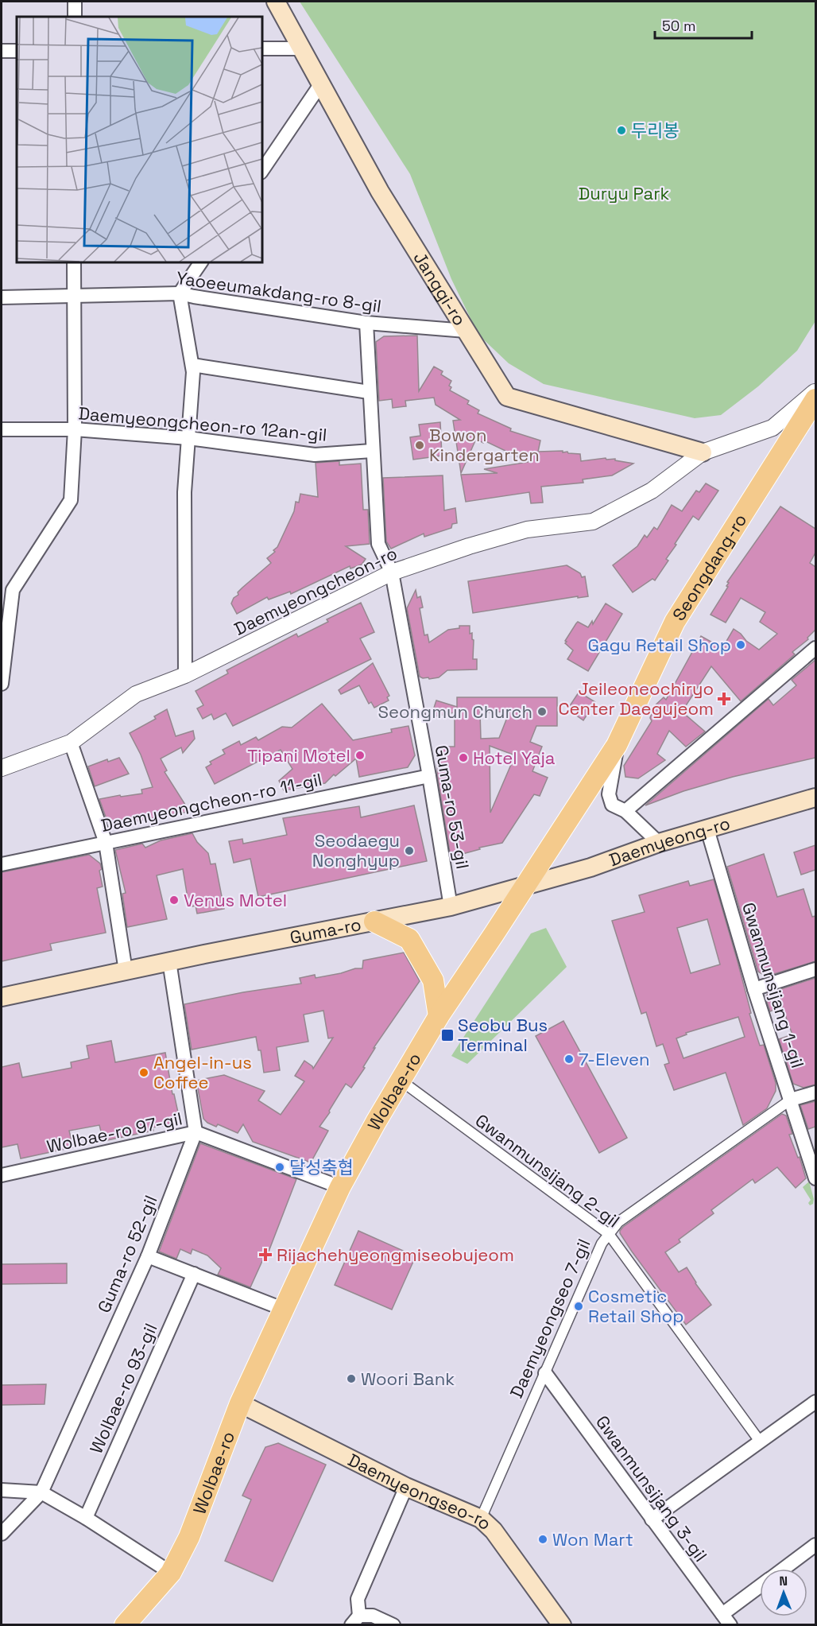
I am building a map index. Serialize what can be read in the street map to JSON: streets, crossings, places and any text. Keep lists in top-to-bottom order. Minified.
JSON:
{"streets":{"main road":["Janggi-ro","Seongdang-ro","Daemyeong-ro","Guma-ro","Wolbae-ro","Daemyeongseo-ro"],"street":["Yaoeeumakdang-ro 8-gil","Daemyeongcheon-ro 12an-gil","Daemyeongcheon-ro","Daemyeongcheon-ro 11-gil","Guma-ro 53-gil","Gwanmunsijang 1-gil","Wolbae-ro 97-gil","Gwanmunsijang 2-gil","Guma-ro 52-gil","Daemyeongseo 7-gil","Wolbae-ro 93-gil","Gwanmunsijang 3-gil"]},"crossings":[["Janggi-ro","Yaoeeumakdang-ro 8-gil"],["Janggi-ro","Daemyeongcheon-ro"],["Yaoeeumakdang-ro 8-gil","Guma-ro 53-gil"],["Daemyeongcheon-ro 12an-gil","Guma-ro 53-gil"],["Seongdang-ro","Daemyeong-ro"],["Seongdang-ro","Guma-ro"],["Seongdang-ro","Wolbae-ro"],["Daemyeongcheon-ro","Guma-ro 53-gil"],["Daemyeongcheon-ro 11-gil","Guma-ro 53-gil"],["Guma-ro 53-gil","Guma-ro"],["Daemyeong-ro","Guma-ro"],["Daemyeong-ro","Gwanmunsijang 1-gil"],["Daemyeong-ro","Wolbae-ro"],["Guma-ro","Wolbae-ro"],["Guma-ro","Guma-ro 52-gil"],["Gwanmunsijang 1-gil","Daemyeongseo 7-gil"],["Wolbae-ro","Wolbae-ro 97-gil"],["Wolbae-ro","Gwanmunsijang 2-gil"],["Wolbae-ro","Daemyeongseo-ro"],["Wolbae-ro 97-gil","Guma-ro 52-gil"],["Gwanmunsijang 2-gil","Daemyeongseo 7-gil"],["Daemyeongseo 7-gil","Gwanmunsijang 3-gil"],["Daemyeongseo 7-gil","Daemyeongseo-ro"]],"parks":["Duryu Park"],"places":{"other":["두리봉","Bowon Kindergarten","Gagu Retail Shop","Seongmun Church","Tipani Motel","Hotel Yaja","Seodaegu Nonghyup","Venus Motel","7-Eleven","Angel-in-us Coffee","달성축협","Cosmetic Retail Shop","Woori Bank","Won Mart"],"health":["Jeileoneochiryo Center Daegujeom","Rijachehyeongmiseobujeom"],"transit":["Seobu Bus Terminal"]},"scale_bar":"50 m","north":"top"}
